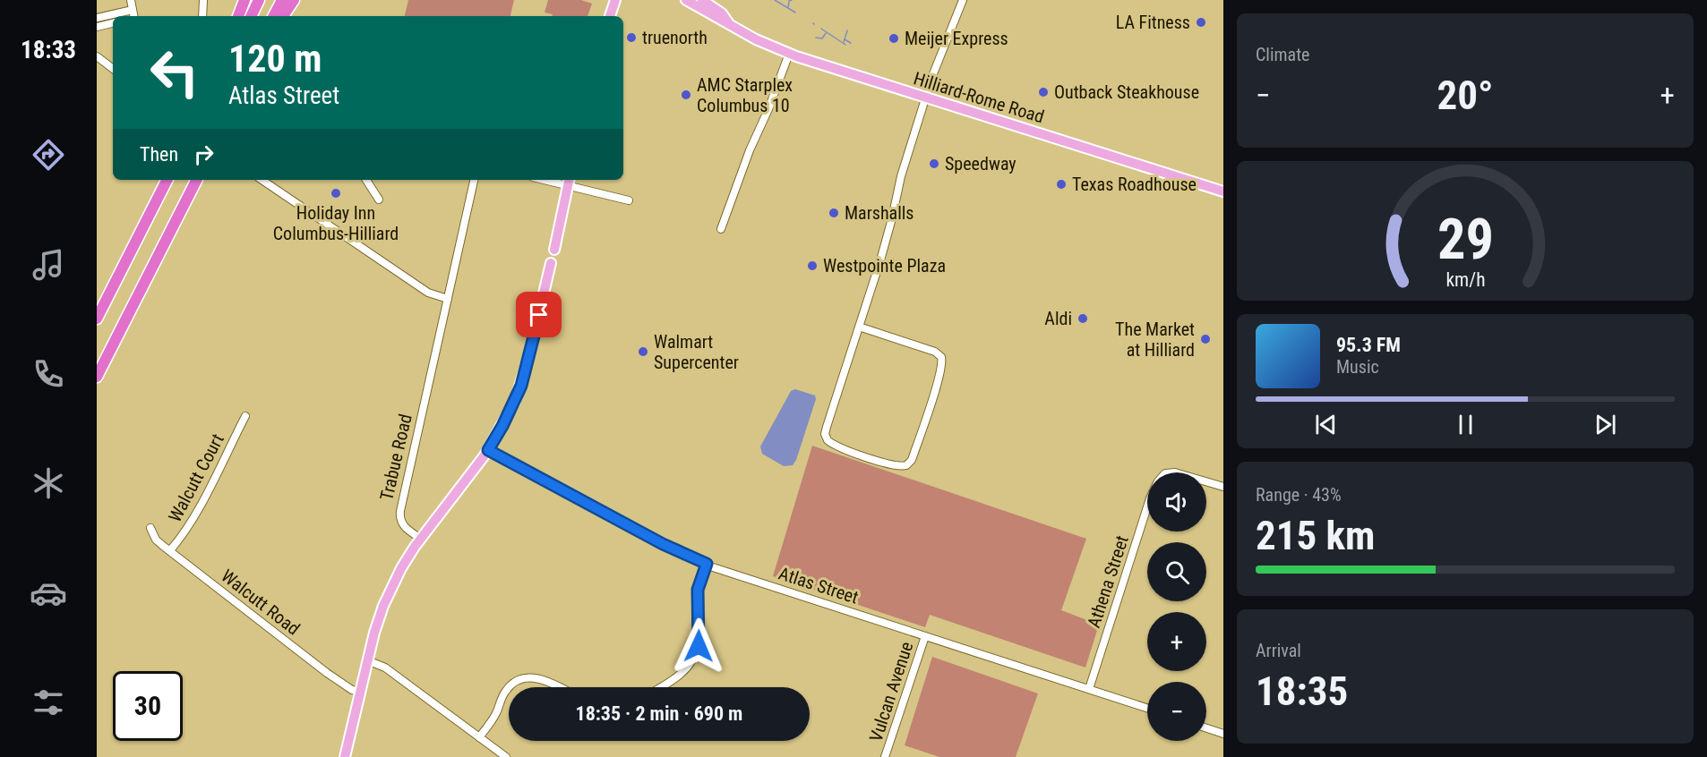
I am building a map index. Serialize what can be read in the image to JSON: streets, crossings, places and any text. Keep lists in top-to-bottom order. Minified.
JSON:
{"streets":{"main road":["Hilliard-Rome Road"],"street":["Trabue Road","Walcutt Court","Athena Street","Atlas Street","Walcutt Road","Vulcan Avenue"]},"crossings":[["Walcutt Court","Walcutt Road"],["Athena Street","Atlas Street"],["Atlas Street","Vulcan Avenue"]],"places":["LA Fitness","truenorth","Meijer Express","Outback Steakhouse","AMC Starplex Columbus 10","Speedway","Texas Roadhouse","Holiday Inn Columbus-Hilliard","Marshalls","Westpointe Plaza","Aldi","The Market at Hilliard","Walmart Supercenter"],"page":{"tabs":"18:33","tile":["Climate",["Range · 43%","215 km"],["Arrival","18:35"]],"turn":["120 m","Atlas Street"],"heat":["−","20°","+"],"then":"Then","song":["95.3 FM","Music"],"map_buttons":["+","−"],"limit":"30","trip":"18:35 · 2 min · 690 m","gauge":["29","km/h"]}}
